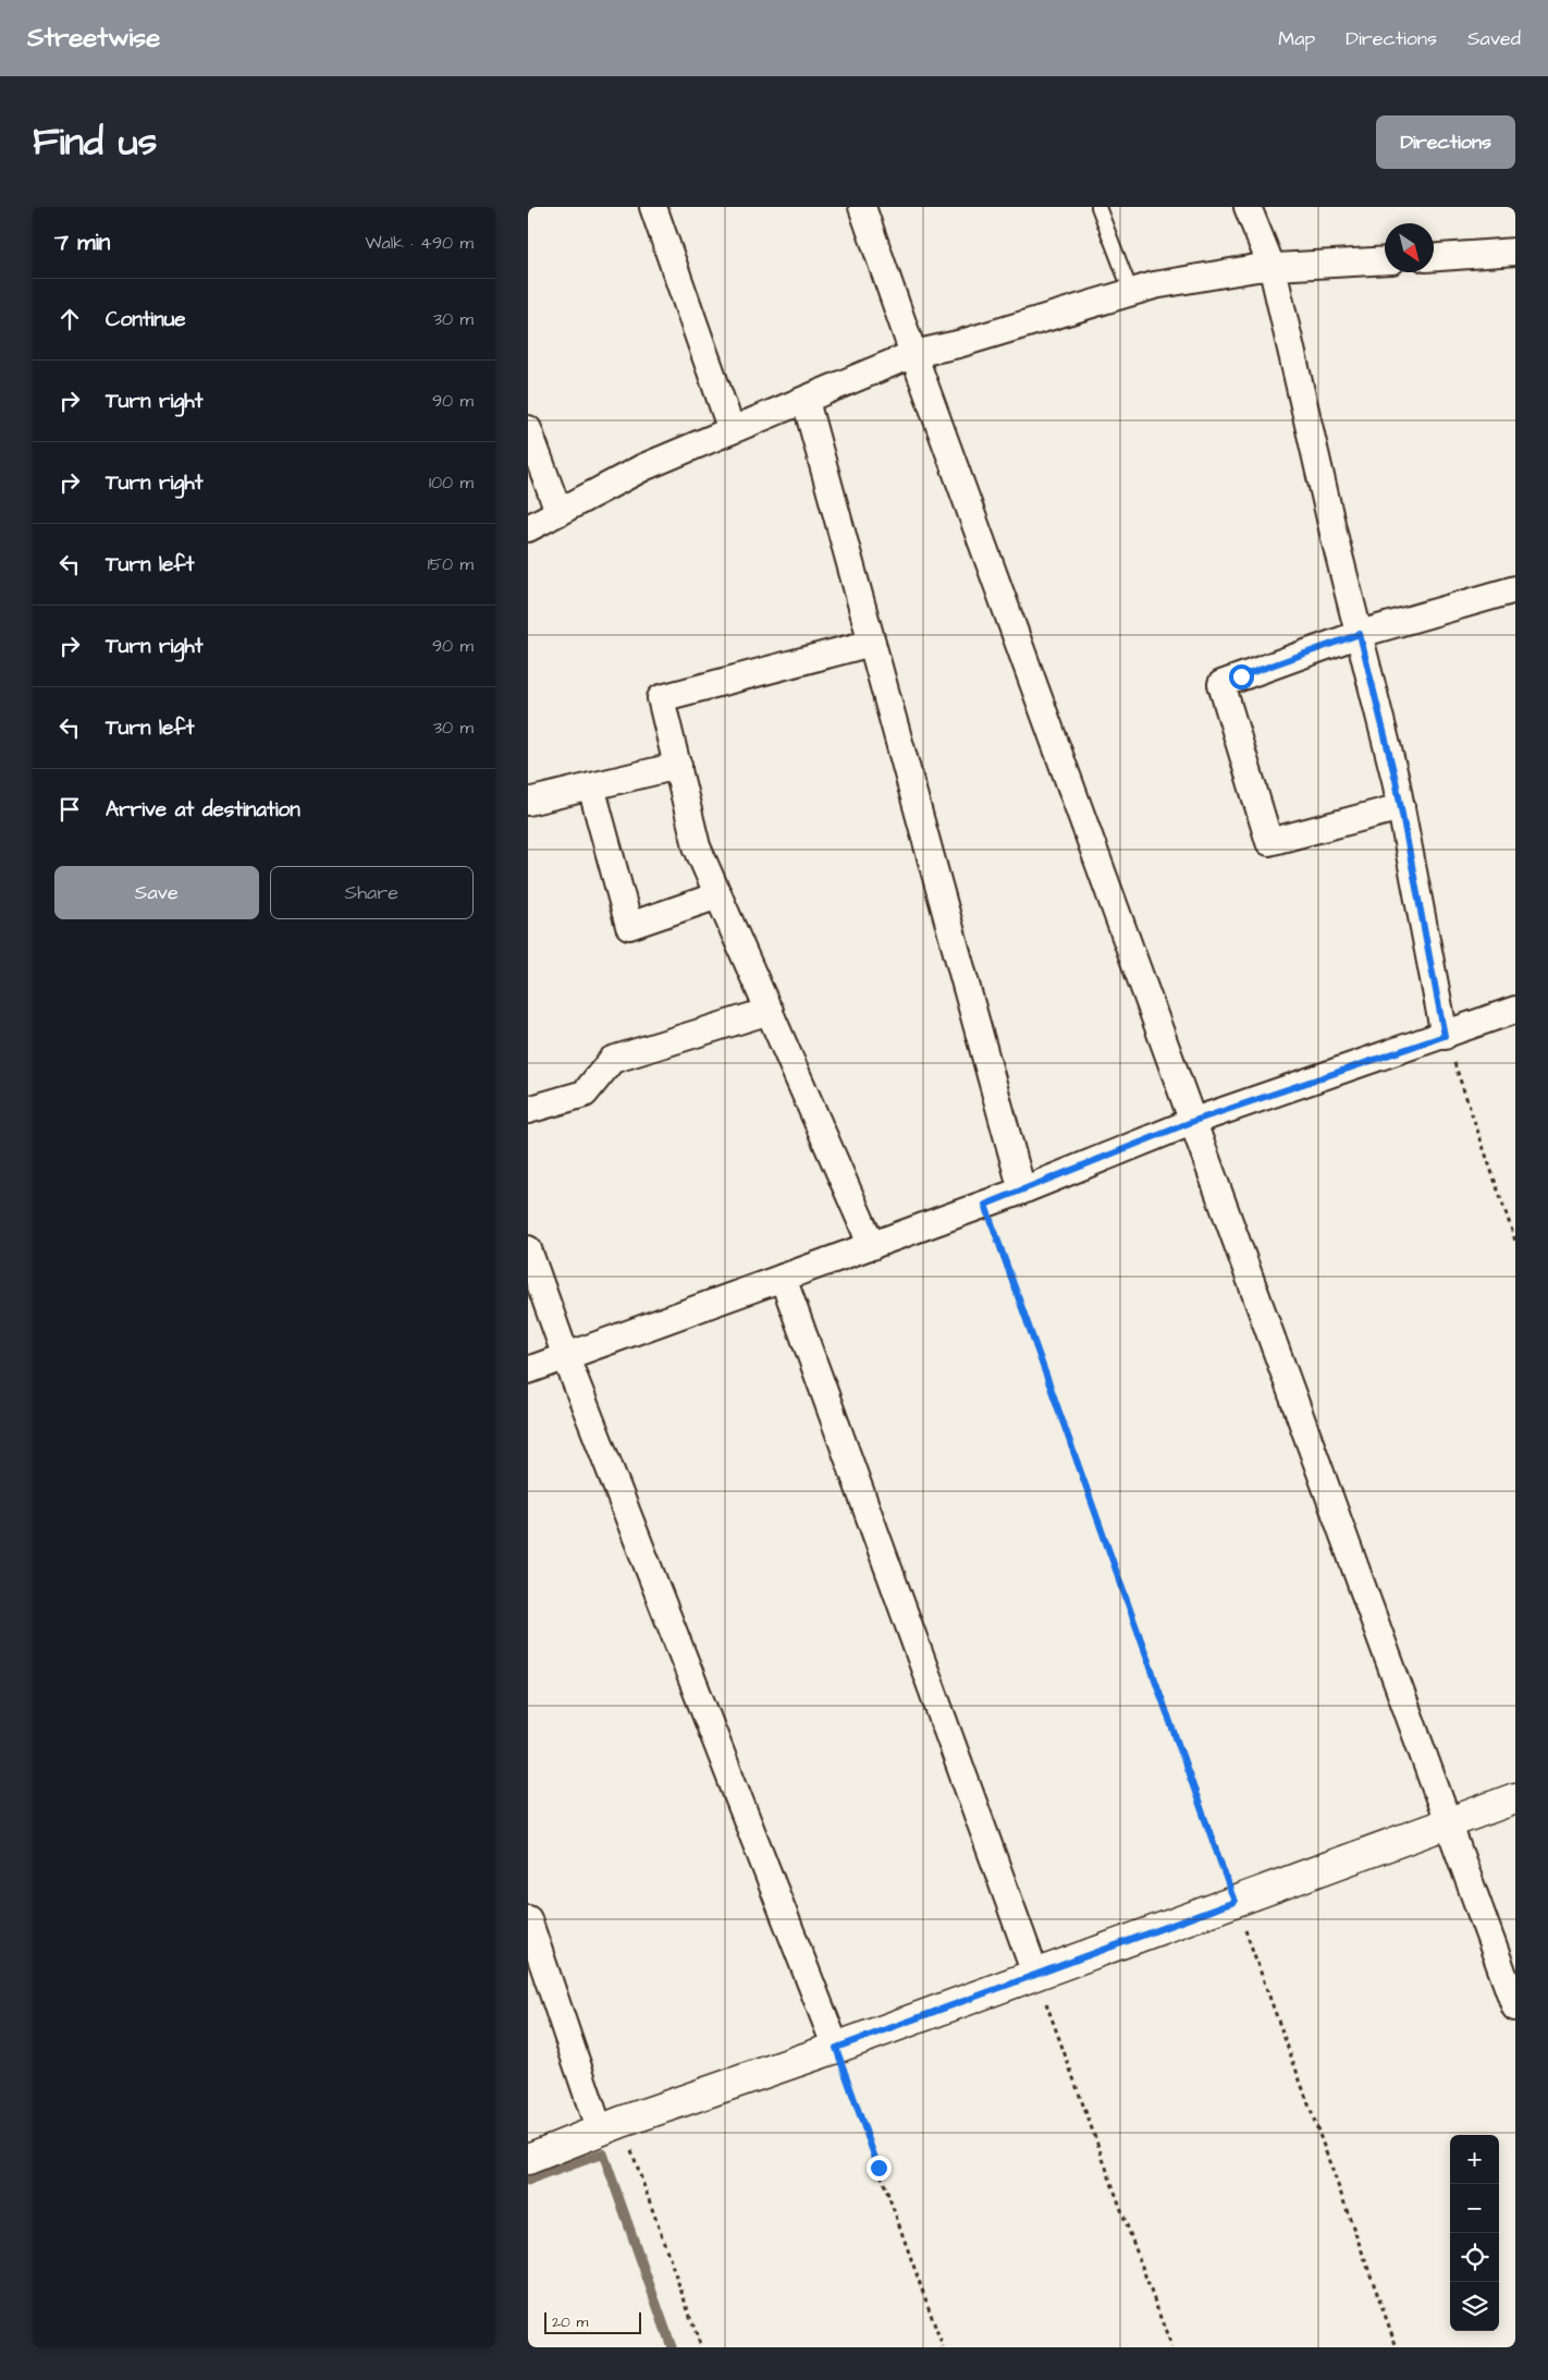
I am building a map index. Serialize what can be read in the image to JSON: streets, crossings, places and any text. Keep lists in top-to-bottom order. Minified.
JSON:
{"scale_bar":"20 m","north":"bottom right","page":{"header":"Streetwise","nav":["Map","Directions","Saved"],"title":"Find us","buttons":["Directions",["Save","Share"]],"heading":["7 min","Walk · 490 m"],"list":[["Continue","30 m"],["Turn right","90 m"],["Turn right","100 m"],["Turn left","150 m"],["Turn right","90 m"],["Turn left","30 m"],"Arrive at destination"],"map_buttons":["+","−"],"scale":"20 m"}}
